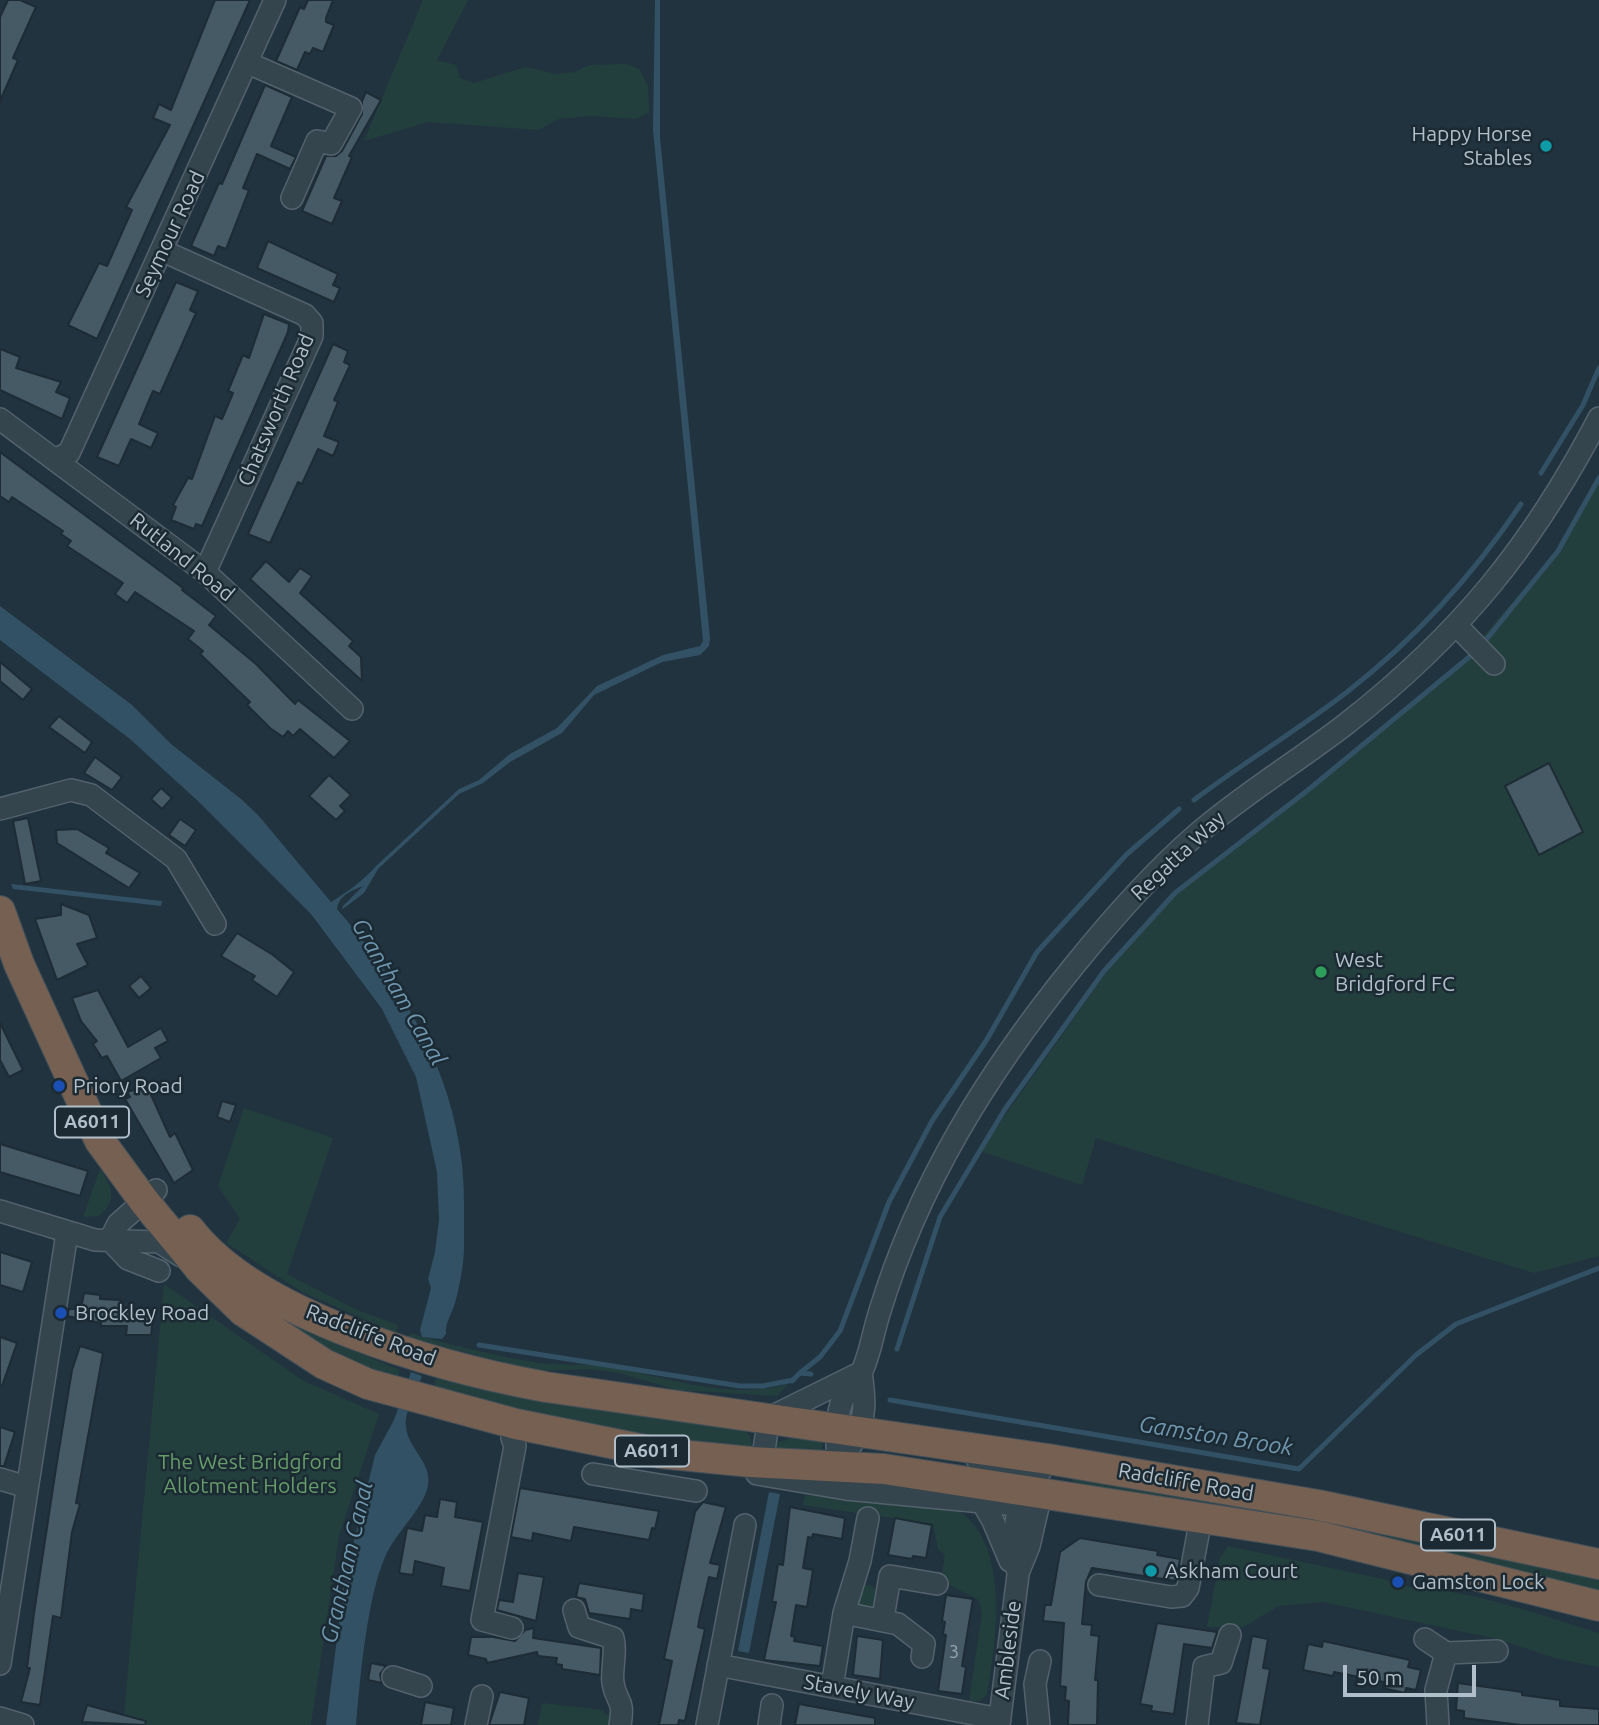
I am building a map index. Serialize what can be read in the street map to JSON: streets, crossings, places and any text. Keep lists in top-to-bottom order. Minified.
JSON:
{"streets":{"highway":["A6011","Radcliffe Road"],"street":["Seymour Road","Chatsworth Road","Rutland Road","Regatta Way","Ambleside","Stavely Way"]},"crossings":[["Seymour Road","Chatsworth Road"],["Seymour Road","Rutland Road"],["Chatsworth Road","Rutland Road"],["Regatta Way","Radcliffe Road"],["Radcliffe Road","Ambleside"],["Ambleside","Stavely Way"]],"water":["Grantham Canal","Gamston Brook"],"parks":["The West Bridgford Allotment Holders"],"places":["Happy Horse Stables","West Bridgford FC","Priory Road","Brockley Road","Askham Court","Gamston Lock"],"house_numbers":["3"],"scale_bar":"50 m"}
